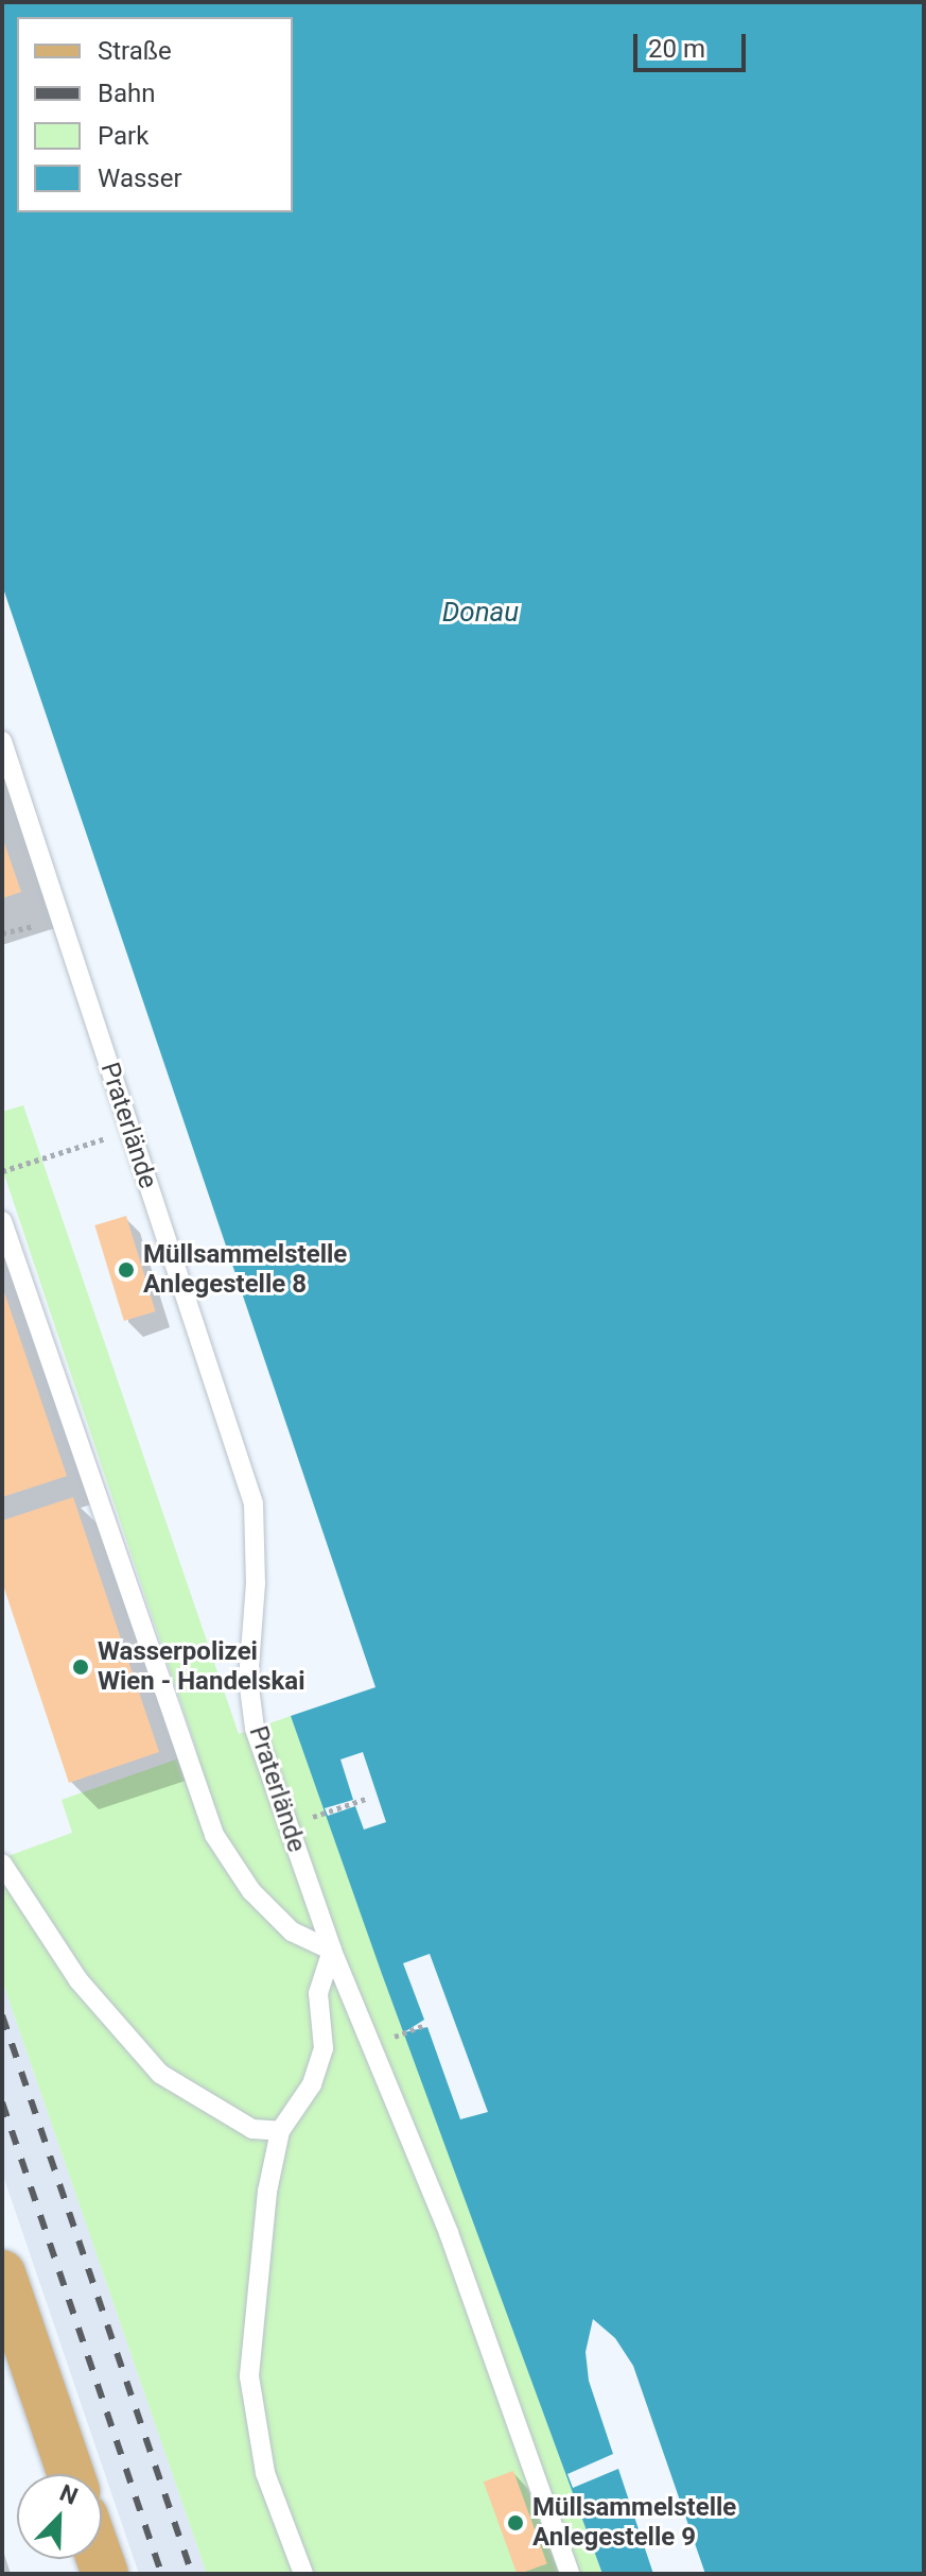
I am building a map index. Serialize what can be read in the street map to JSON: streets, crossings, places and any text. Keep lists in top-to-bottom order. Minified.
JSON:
{"streets":{"lane":["Praterlände"]},"water":["Donau"],"places":["Müllsammelstelle Anlegestelle 8","Wasserpolizei Wien - Handelskai","Müllsammelstelle Anlegestelle 9"],"legend":["Straße","Bahn","Park","Wasser"],"scale_bar":"20 m","north":"top right"}
